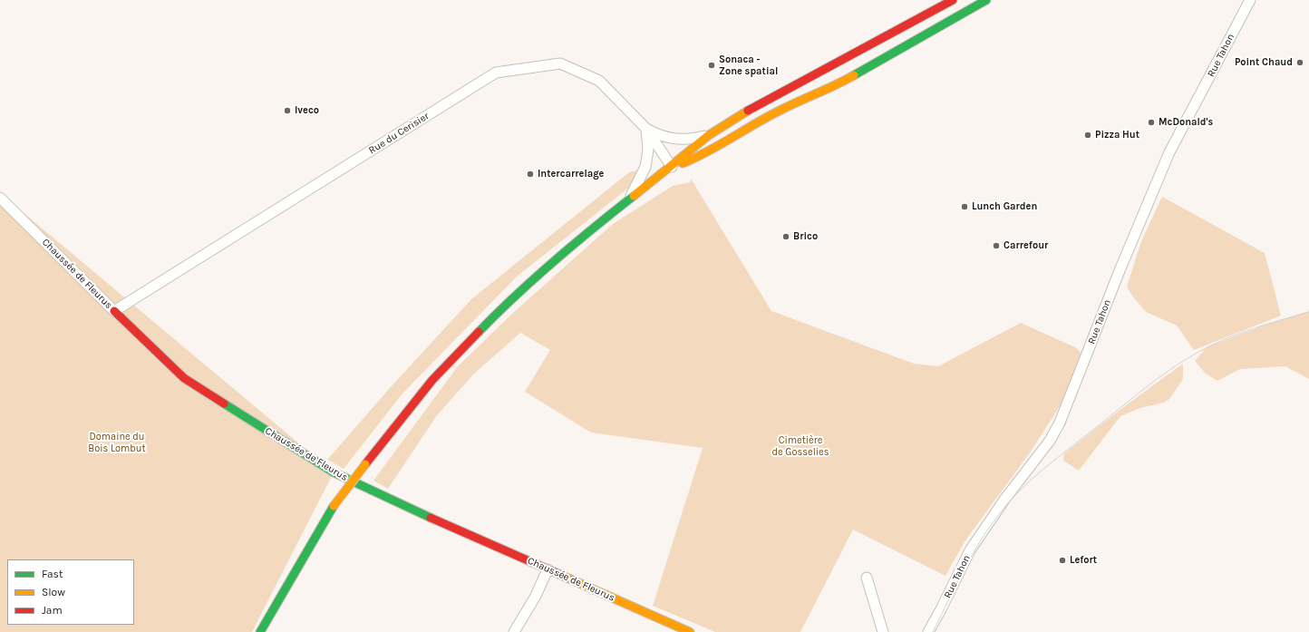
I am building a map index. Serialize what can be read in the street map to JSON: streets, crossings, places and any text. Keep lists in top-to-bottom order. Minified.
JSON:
{"streets":{"main road":["Chaussée de Fleurus"],"street":["Rue Tahon","Rue du Cerisier"]},"crossings":[["Rue du Cerisier","Chaussée de Fleurus"]],"parks":["Domaine du Bois Lombut","Cimetière de Gosselies"],"places":["Point Chaud","Sonaca - Zone spatial","Iveco","McDonald's","Pizza Hut","Intercarrelage","Lunch Garden","Brico","Carrefour","Lefort"],"legend":["Fast","Slow","Jam"]}
